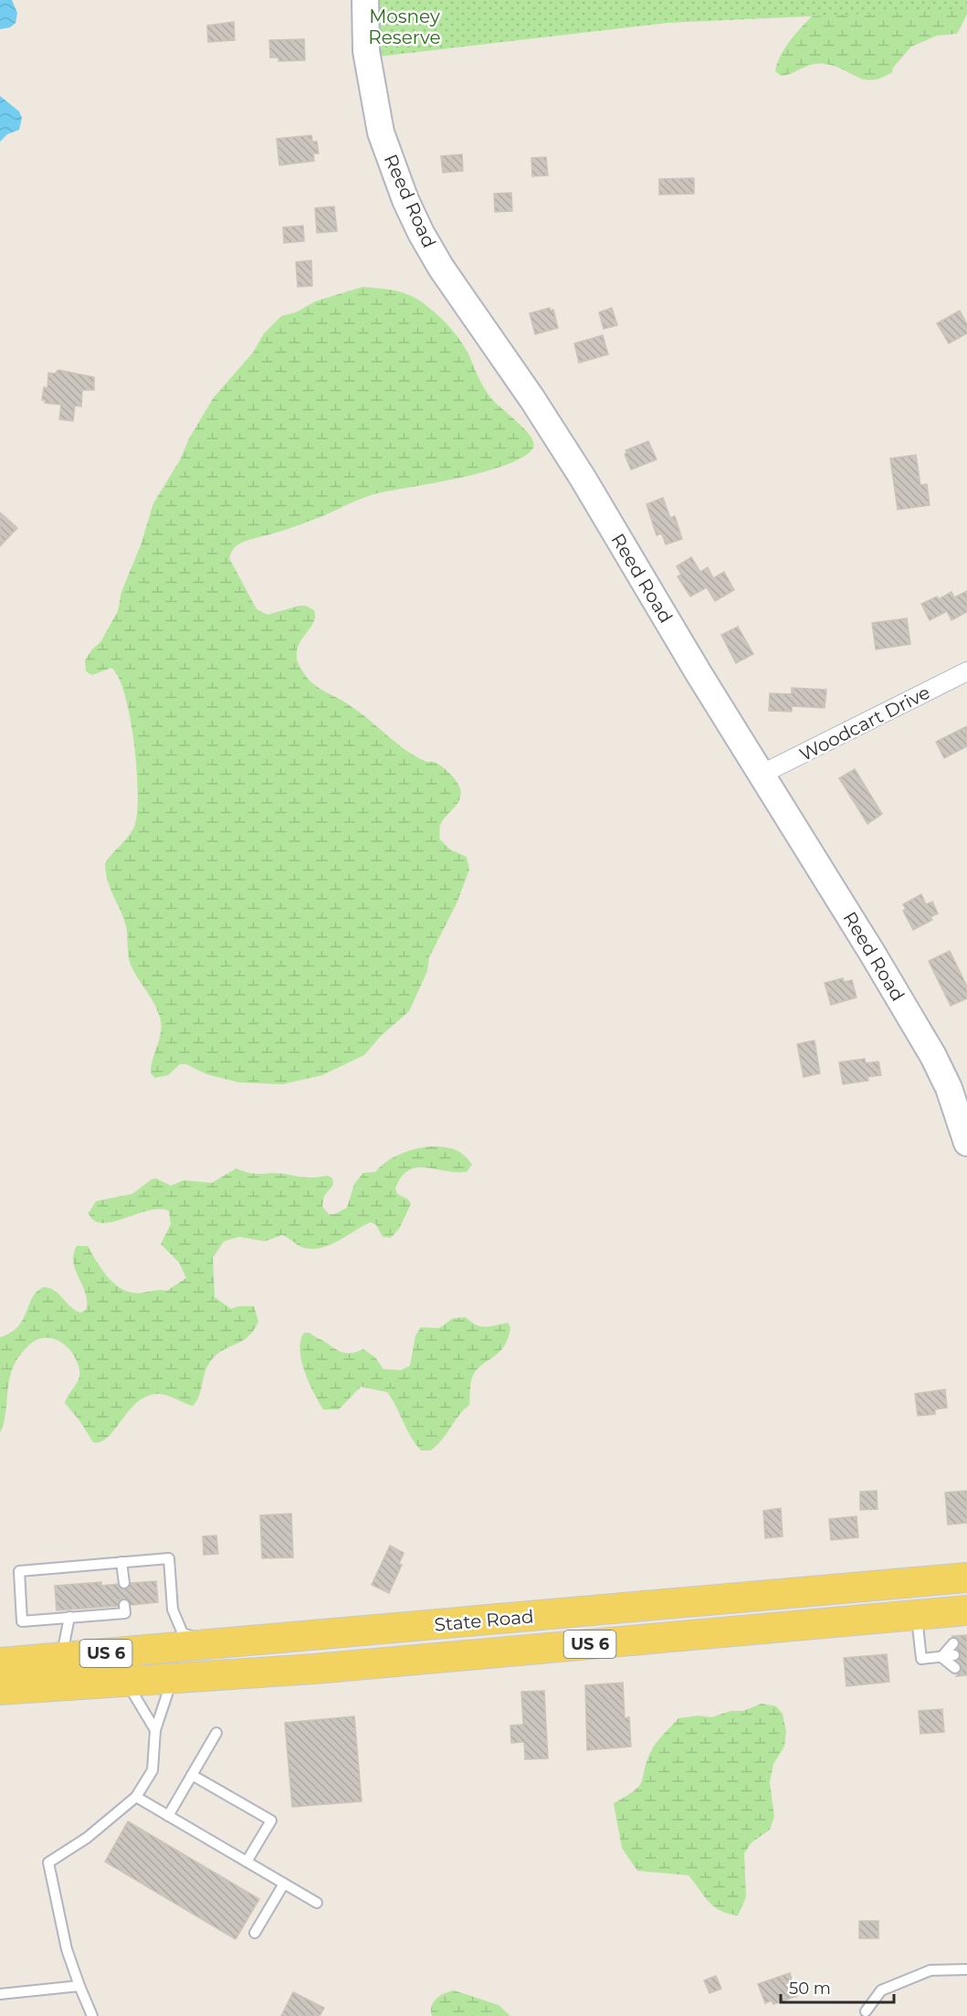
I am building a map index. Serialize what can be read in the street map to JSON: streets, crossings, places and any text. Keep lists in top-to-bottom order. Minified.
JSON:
{"streets":{"main road":["State Road","US 6"],"street":["Reed Road","Woodcart Drive"]},"crossings":[["Reed Road","Woodcart Drive"]],"parks":["Mosney Reserve"],"scale_bar":"50 m"}
